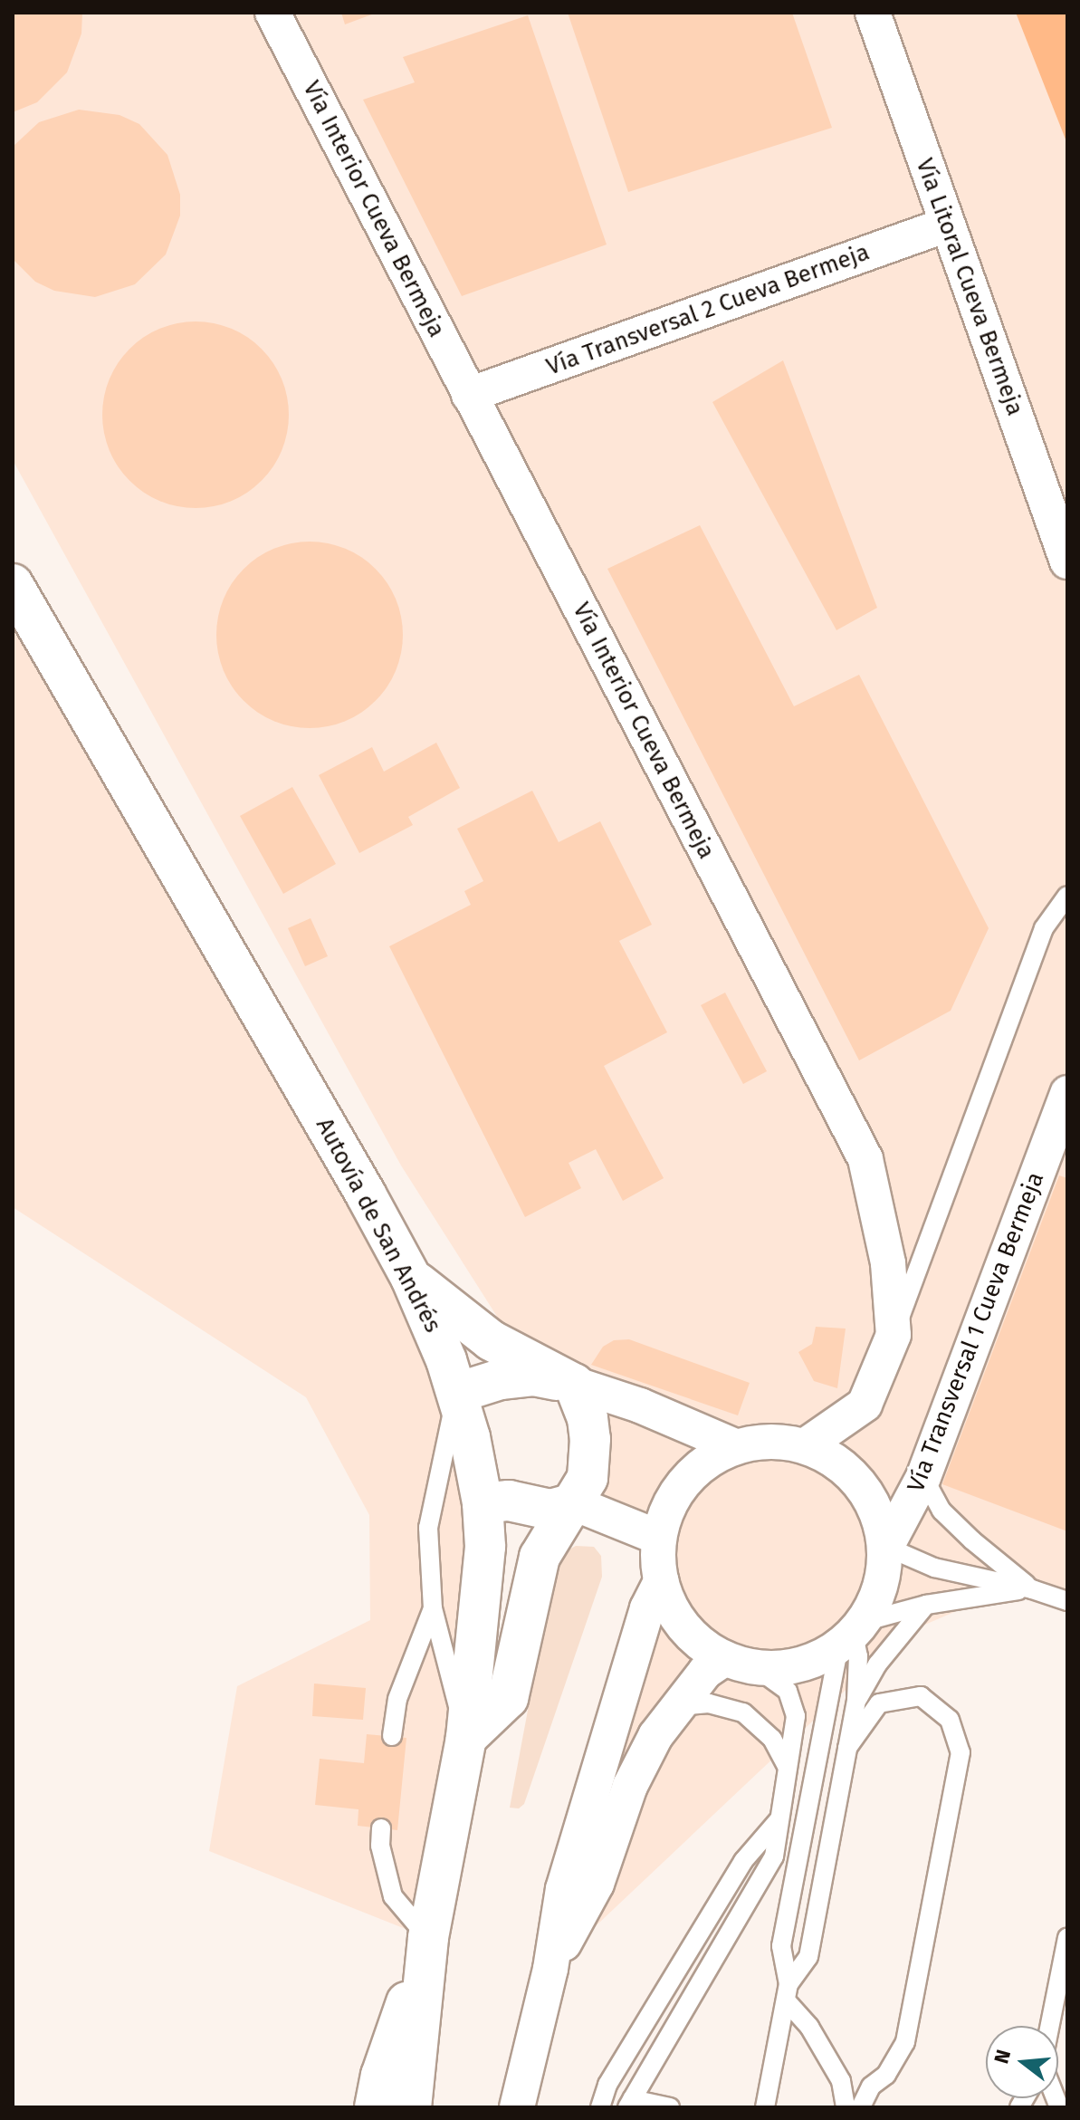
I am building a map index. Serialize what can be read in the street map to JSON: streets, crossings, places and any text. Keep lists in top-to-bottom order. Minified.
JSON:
{"streets":{"main road":["Autovía de San Andrés"],"street":["Vía Interior Cueva Bermeja","Vía Litoral Cueva Bermeja","Vía Transversal 2 Cueva Bermeja","Vía Transversal 1 Cueva Bermeja"]},"crossings":[["Vía Interior Cueva Bermeja","Vía Transversal 2 Cueva Bermeja"],["Vía Interior Cueva Bermeja","Vía Transversal 1 Cueva Bermeja"],["Vía Litoral Cueva Bermeja","Vía Transversal 2 Cueva Bermeja"]],"north":"left"}
